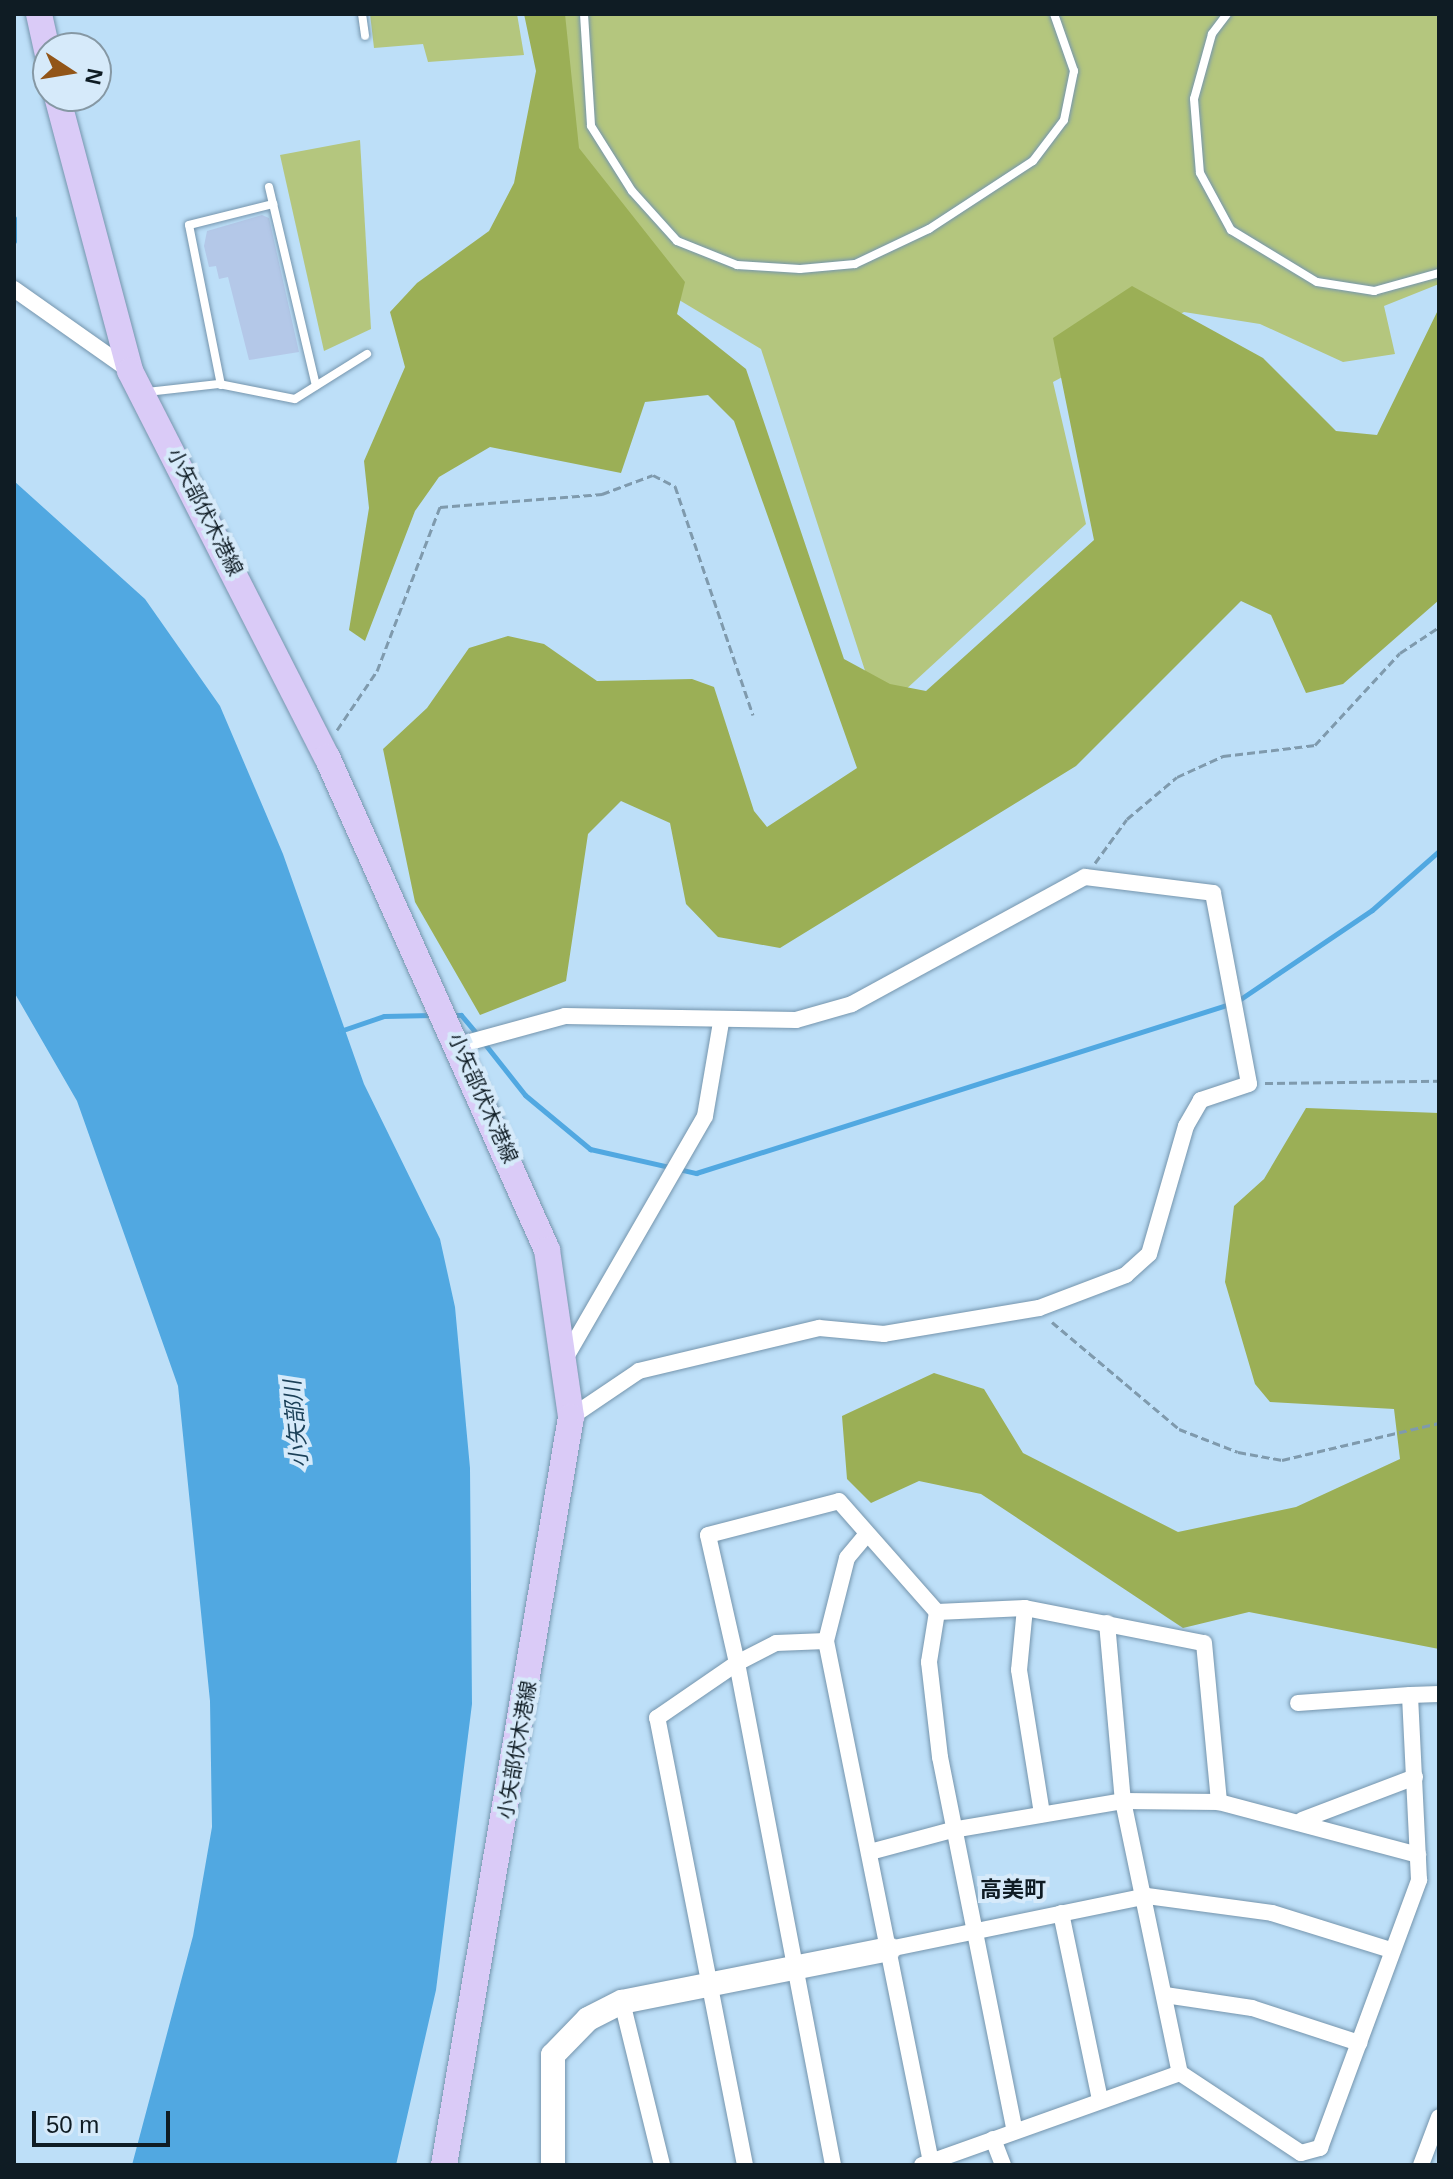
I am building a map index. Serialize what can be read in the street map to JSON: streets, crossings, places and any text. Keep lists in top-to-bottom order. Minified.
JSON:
{"streets":{"main road":["小矢部伏木港線"]},"districts":["高美町"],"water":["小矢部川"],"scale_bar":"50 m","north":"right"}
